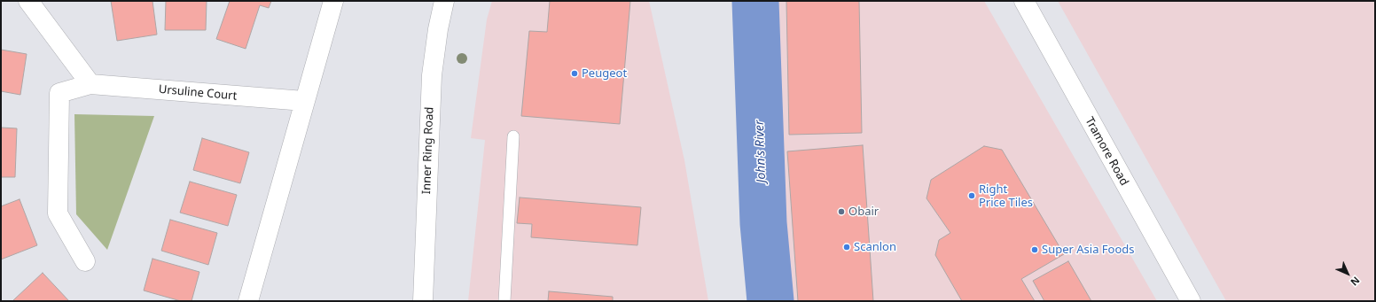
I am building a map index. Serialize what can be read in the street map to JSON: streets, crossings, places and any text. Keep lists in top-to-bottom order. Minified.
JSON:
{"streets":{"street":["Ursuline Court","Inner Ring Road","Tramore Road"]},"water":["John's River"],"places":["Peugeot","Right Price Tiles","Obair","Scanlon","Super Asia Foods"],"north":"bottom right"}
